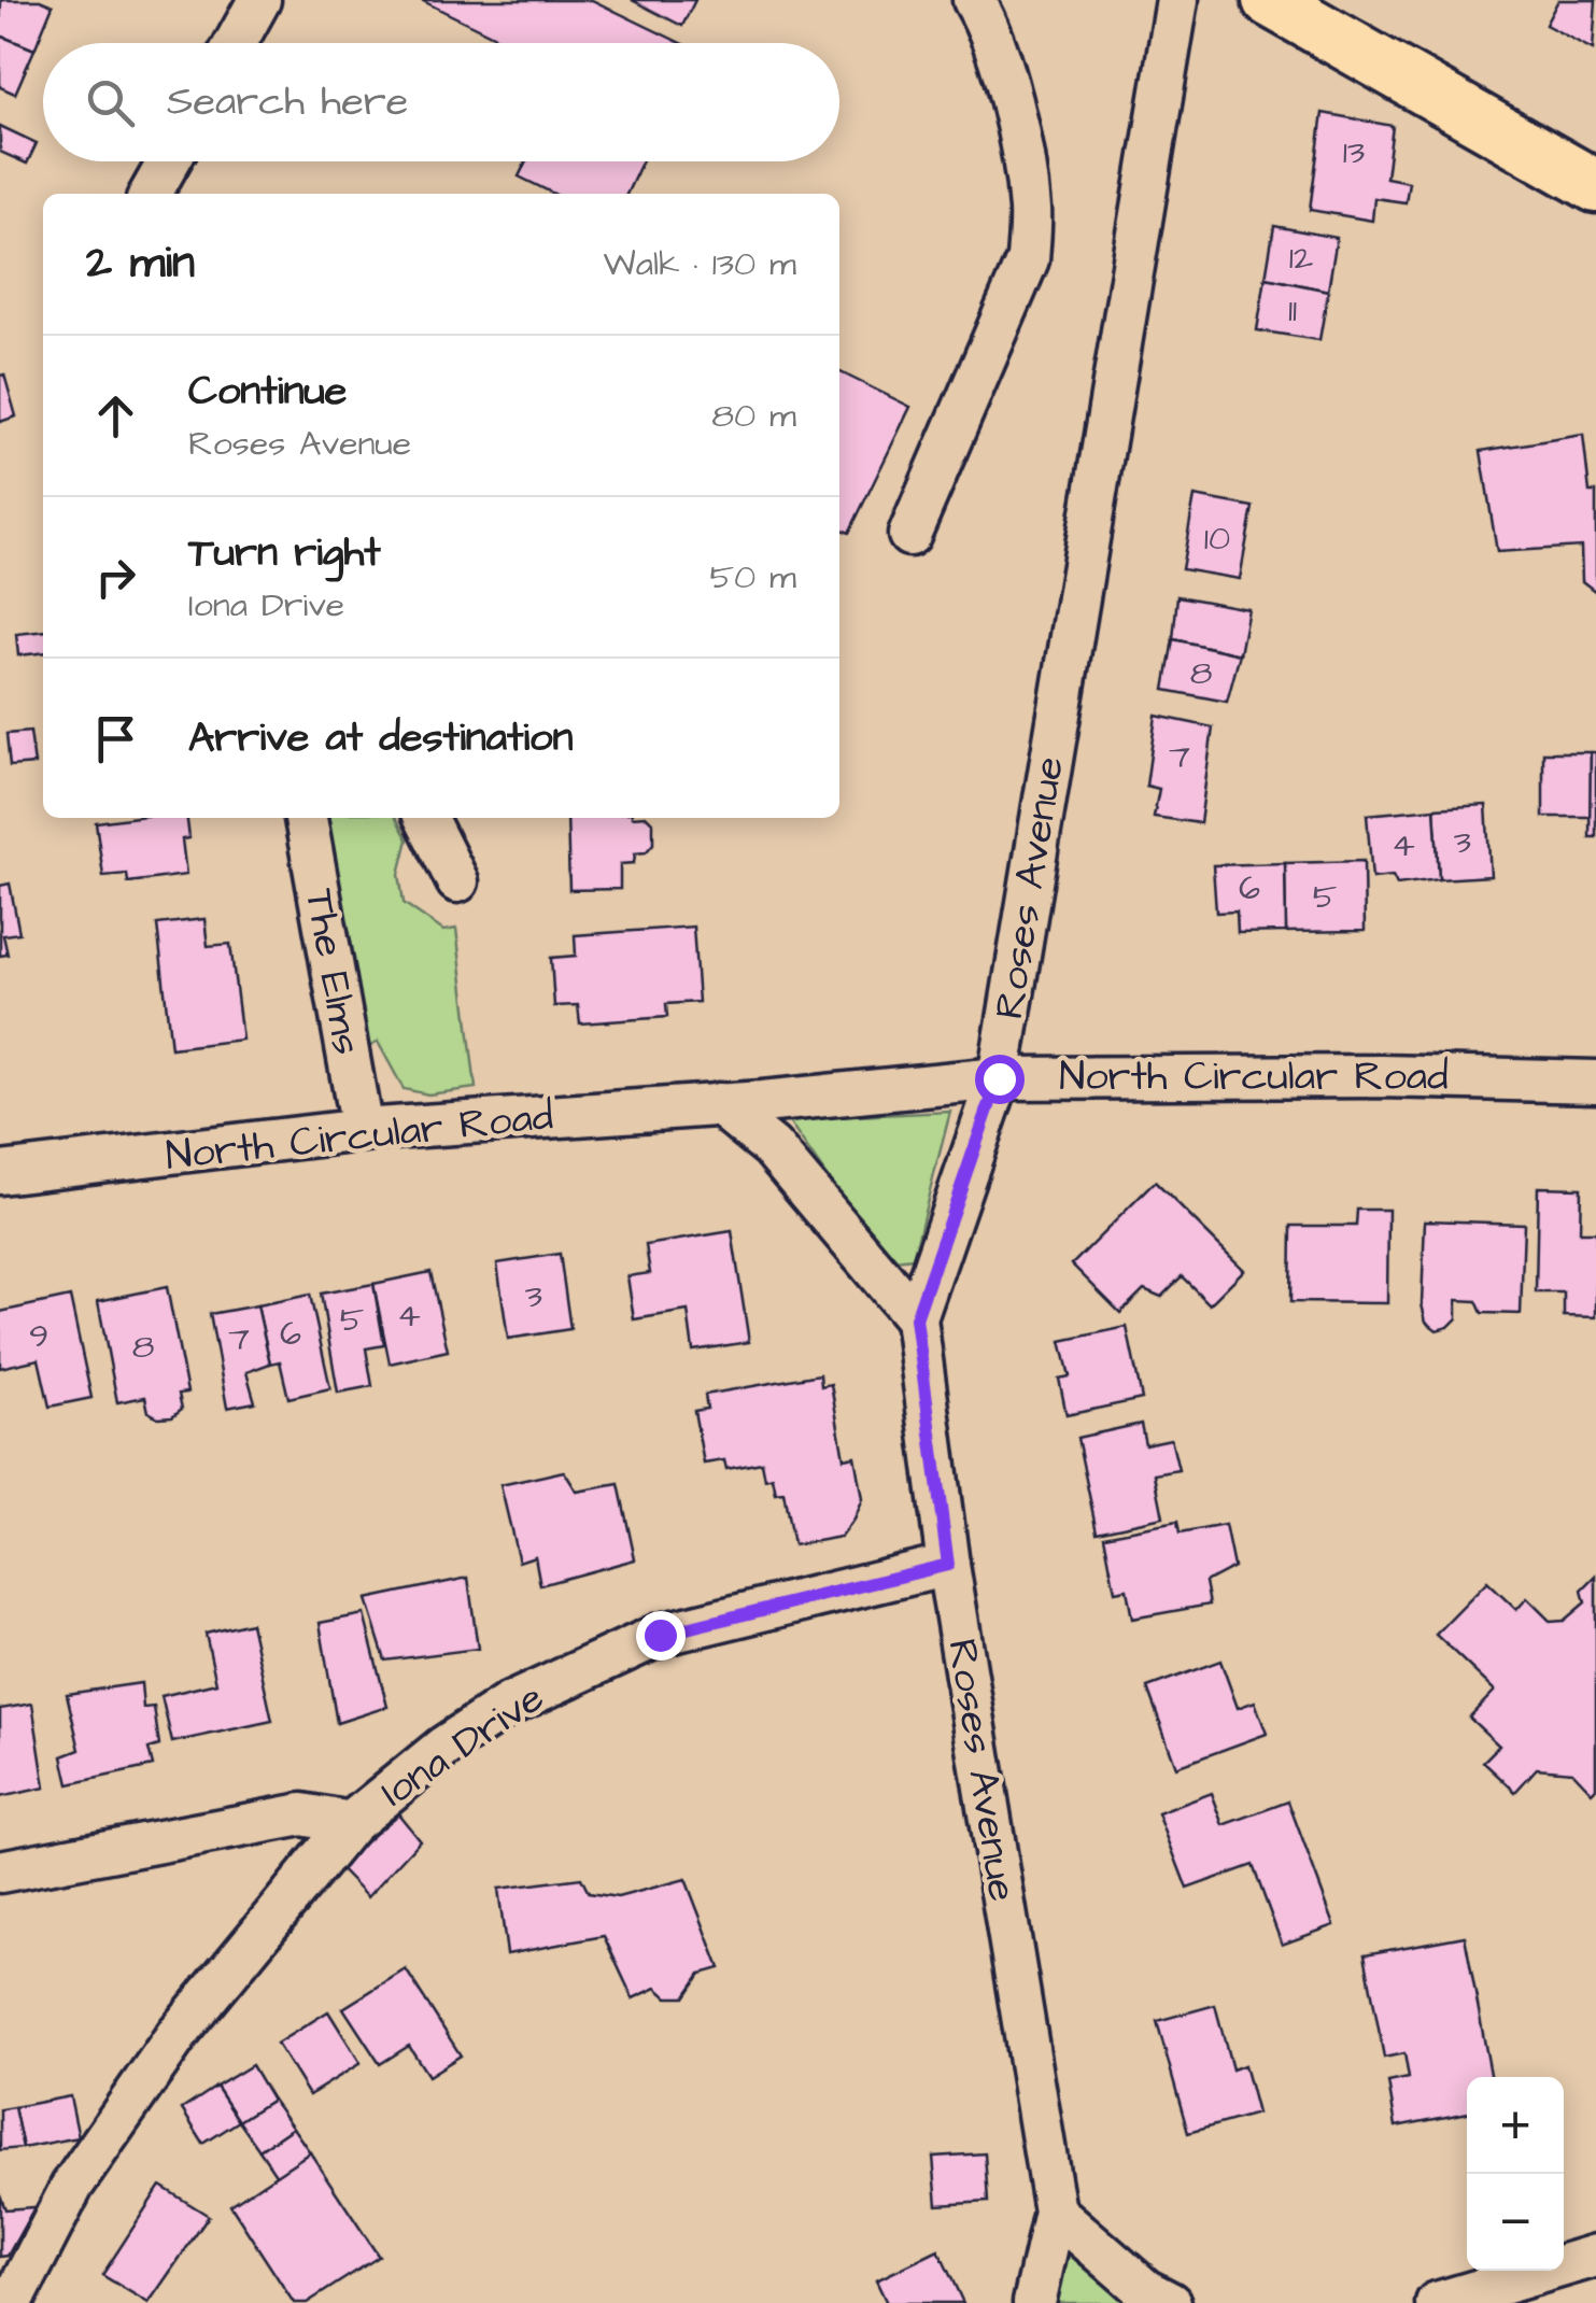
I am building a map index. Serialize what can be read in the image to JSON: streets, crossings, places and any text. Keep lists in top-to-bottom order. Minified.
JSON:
{"streets":{"street":["Roses Avenue","The Elms","North Circular Road","Iona Drive"]},"crossings":[["Roses Avenue","North Circular Road"],["Roses Avenue","Iona Drive"],["The Elms","North Circular Road"]],"house_numbers":["13","12","11","10","8","7","3","4","6","5","3","4","5","6","9","7","8"],"page":{"search":"Search here","heading":["2 min","Walk · 130 m"],"list":[["Continue","Roses Avenue","80 m"],["Turn right","Iona Drive","50 m"],"Arrive at destination"],"map_buttons":["+","−"]}}
